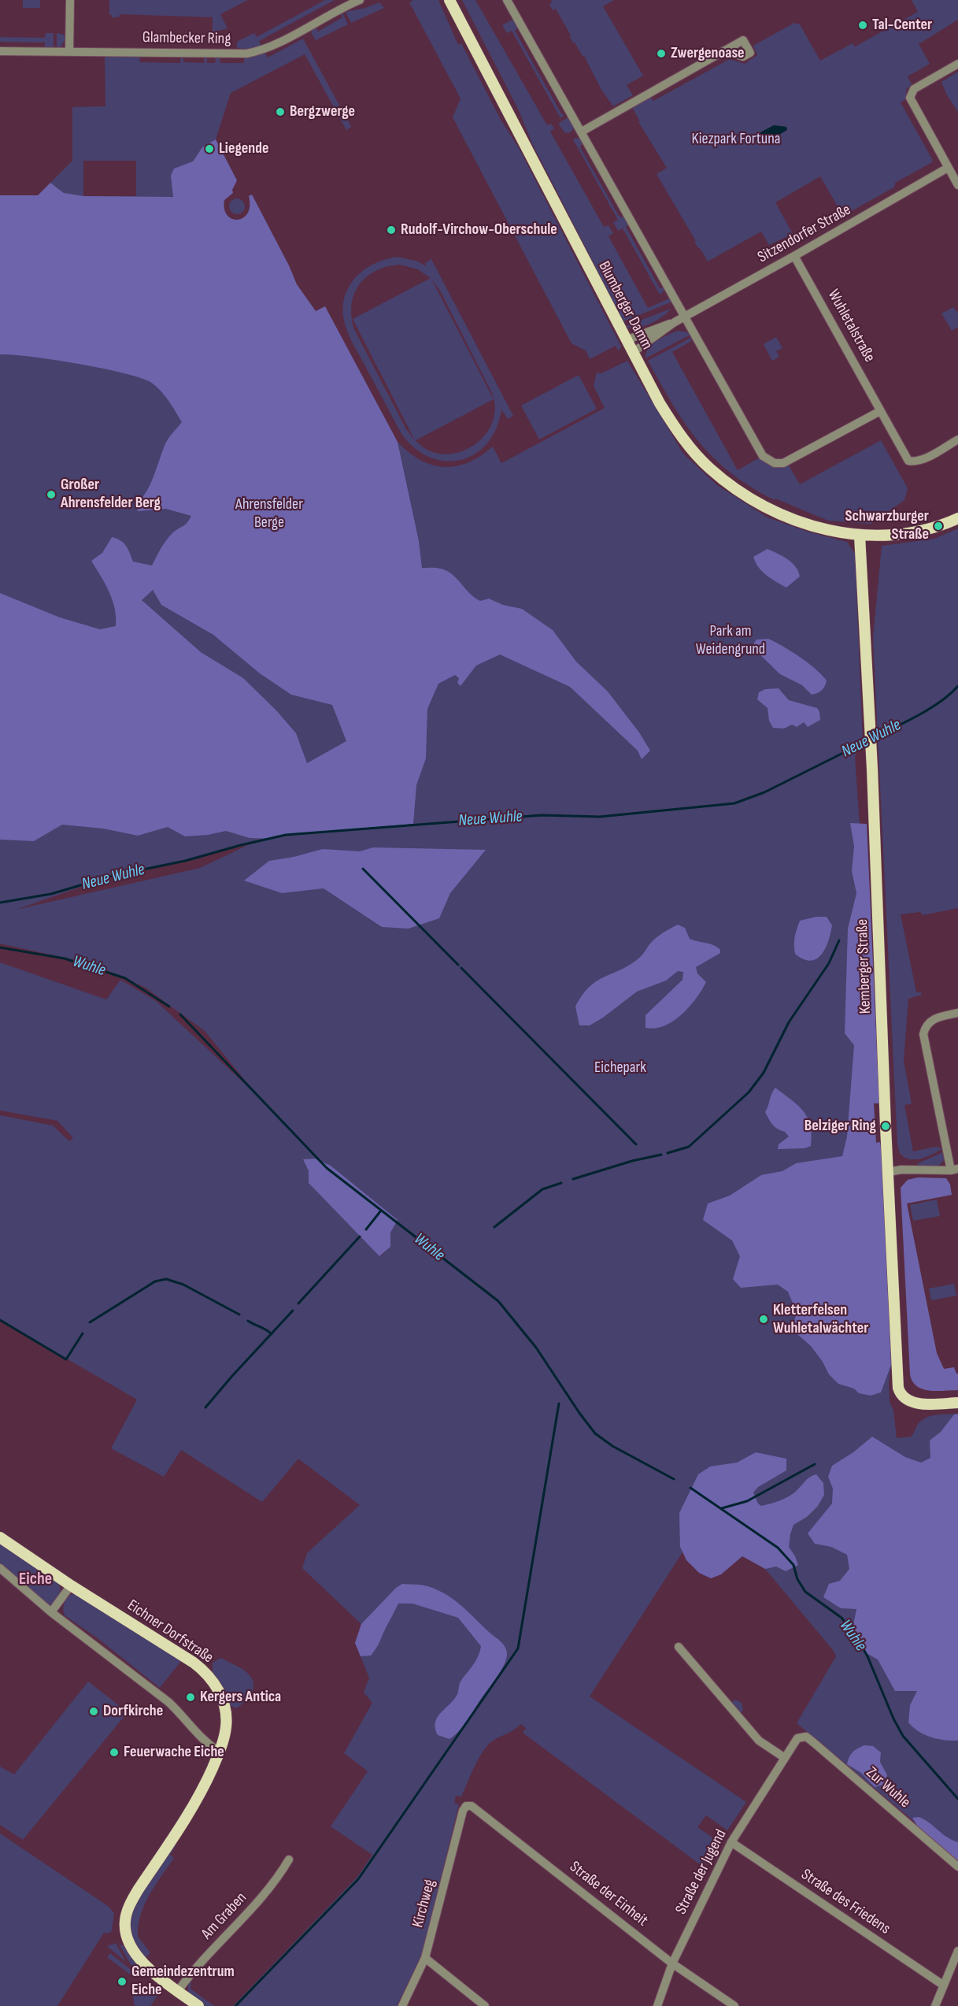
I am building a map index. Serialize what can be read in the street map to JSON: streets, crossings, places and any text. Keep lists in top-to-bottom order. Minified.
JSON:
{"streets":{"main road":["Blumberger Damm","Kemberger Straße","Eichner Dorfstraße"],"street":["Glambecker Ring","Sitzendorfer Straße","Wuhletalstraße","Zur Wuhle","Straße der Jugend","Straße der Einheit","Straße des Friedens","Kirchweg","Am Graben"]},"crossings":[["Sitzendorfer Straße","Blumberger Damm"],["Sitzendorfer Straße","Wuhletalstraße"],["Blumberger Damm","Kemberger Straße"],["Eichner Dorfstraße","Am Graben"],["Zur Wuhle","Straße der Jugend"],["Straße der Jugend","Straße der Einheit"],["Straße der Jugend","Straße des Friedens"],["Straße der Einheit","Kirchweg"]],"districts":["Eiche"],"water":["Neue Wuhle","Wuhle"],"parks":["Kiezpark Fortuna","Ahrensfelder Berge","Park am Weidengrund","Eichepark"],"places":["Tal-Center","Zwergenoase","Bergzwerge","Liegende","Rudolf-Virchow-Oberschule","Großer Ahrensfelder Berg","Schwarzburger Straße","Belziger Ring","Kletterfelsen Wuhletalwächter","Kergers Antica","Dorfkirche","Feuerwache Eiche","Gemeindezentrum Eiche"]}
